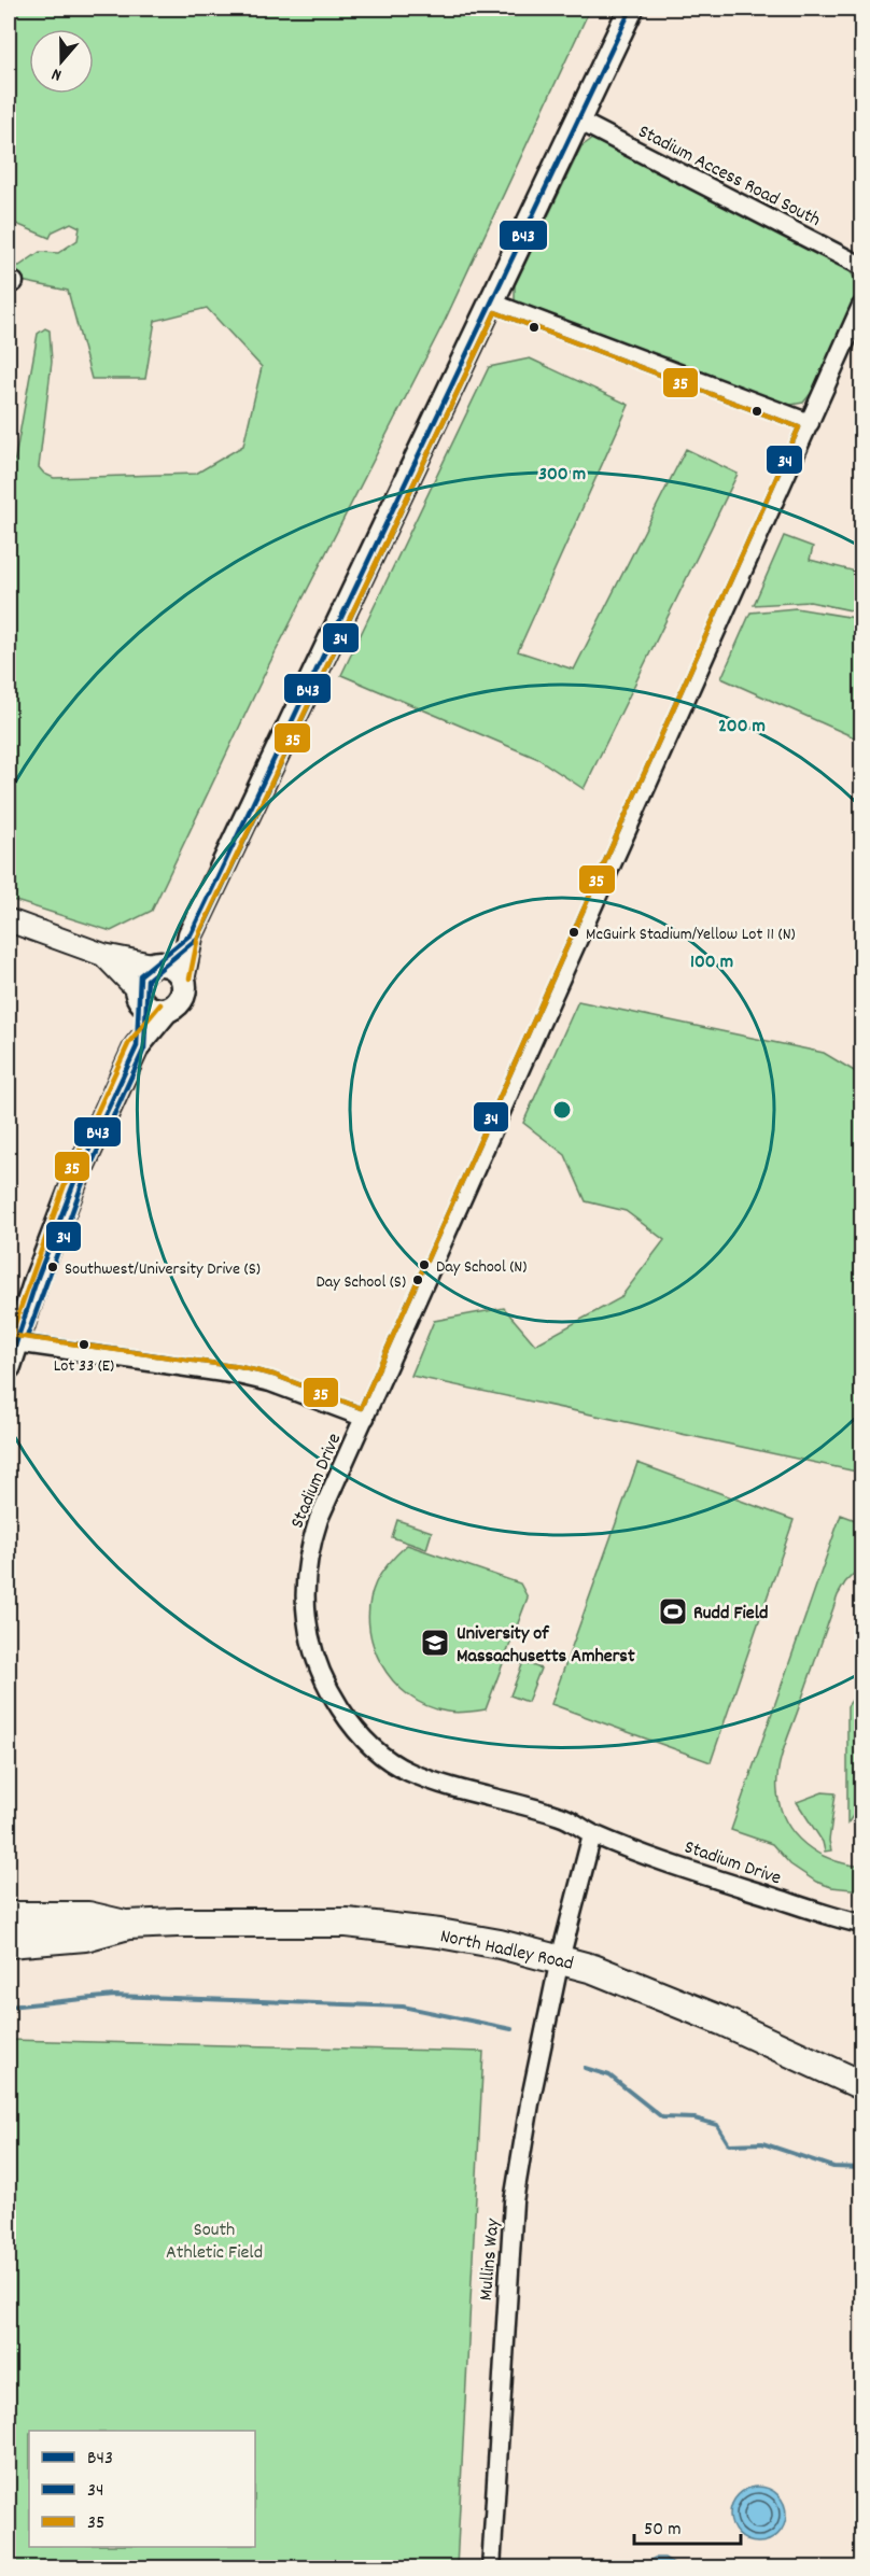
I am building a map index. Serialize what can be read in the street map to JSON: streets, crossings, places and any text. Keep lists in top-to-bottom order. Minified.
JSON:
{"streets":{"main road":["North Hadley Road"],"street":["Stadium Access Road South","Stadium Drive","Mullins Way"]},"crossings":[["North Hadley Road","Mullins Way"]],"parks":["South Athletic Field"],"places":{"other":["McGuirk Stadium/Yellow Lot 11 (N)","Day School (N)","Southwest/University Drive (S)","Day School (S)","Lot 33 (E)"],"sports":["Rudd Field"],"school or university":["University of Massachusetts Amherst"]},"lines":["transit line B43","transit line 34","transit line 35"],"legend":["B43","34","35"],"scale_bar":"50 m","north":"bottom","rings":["300 m","200 m","100 m"]}
